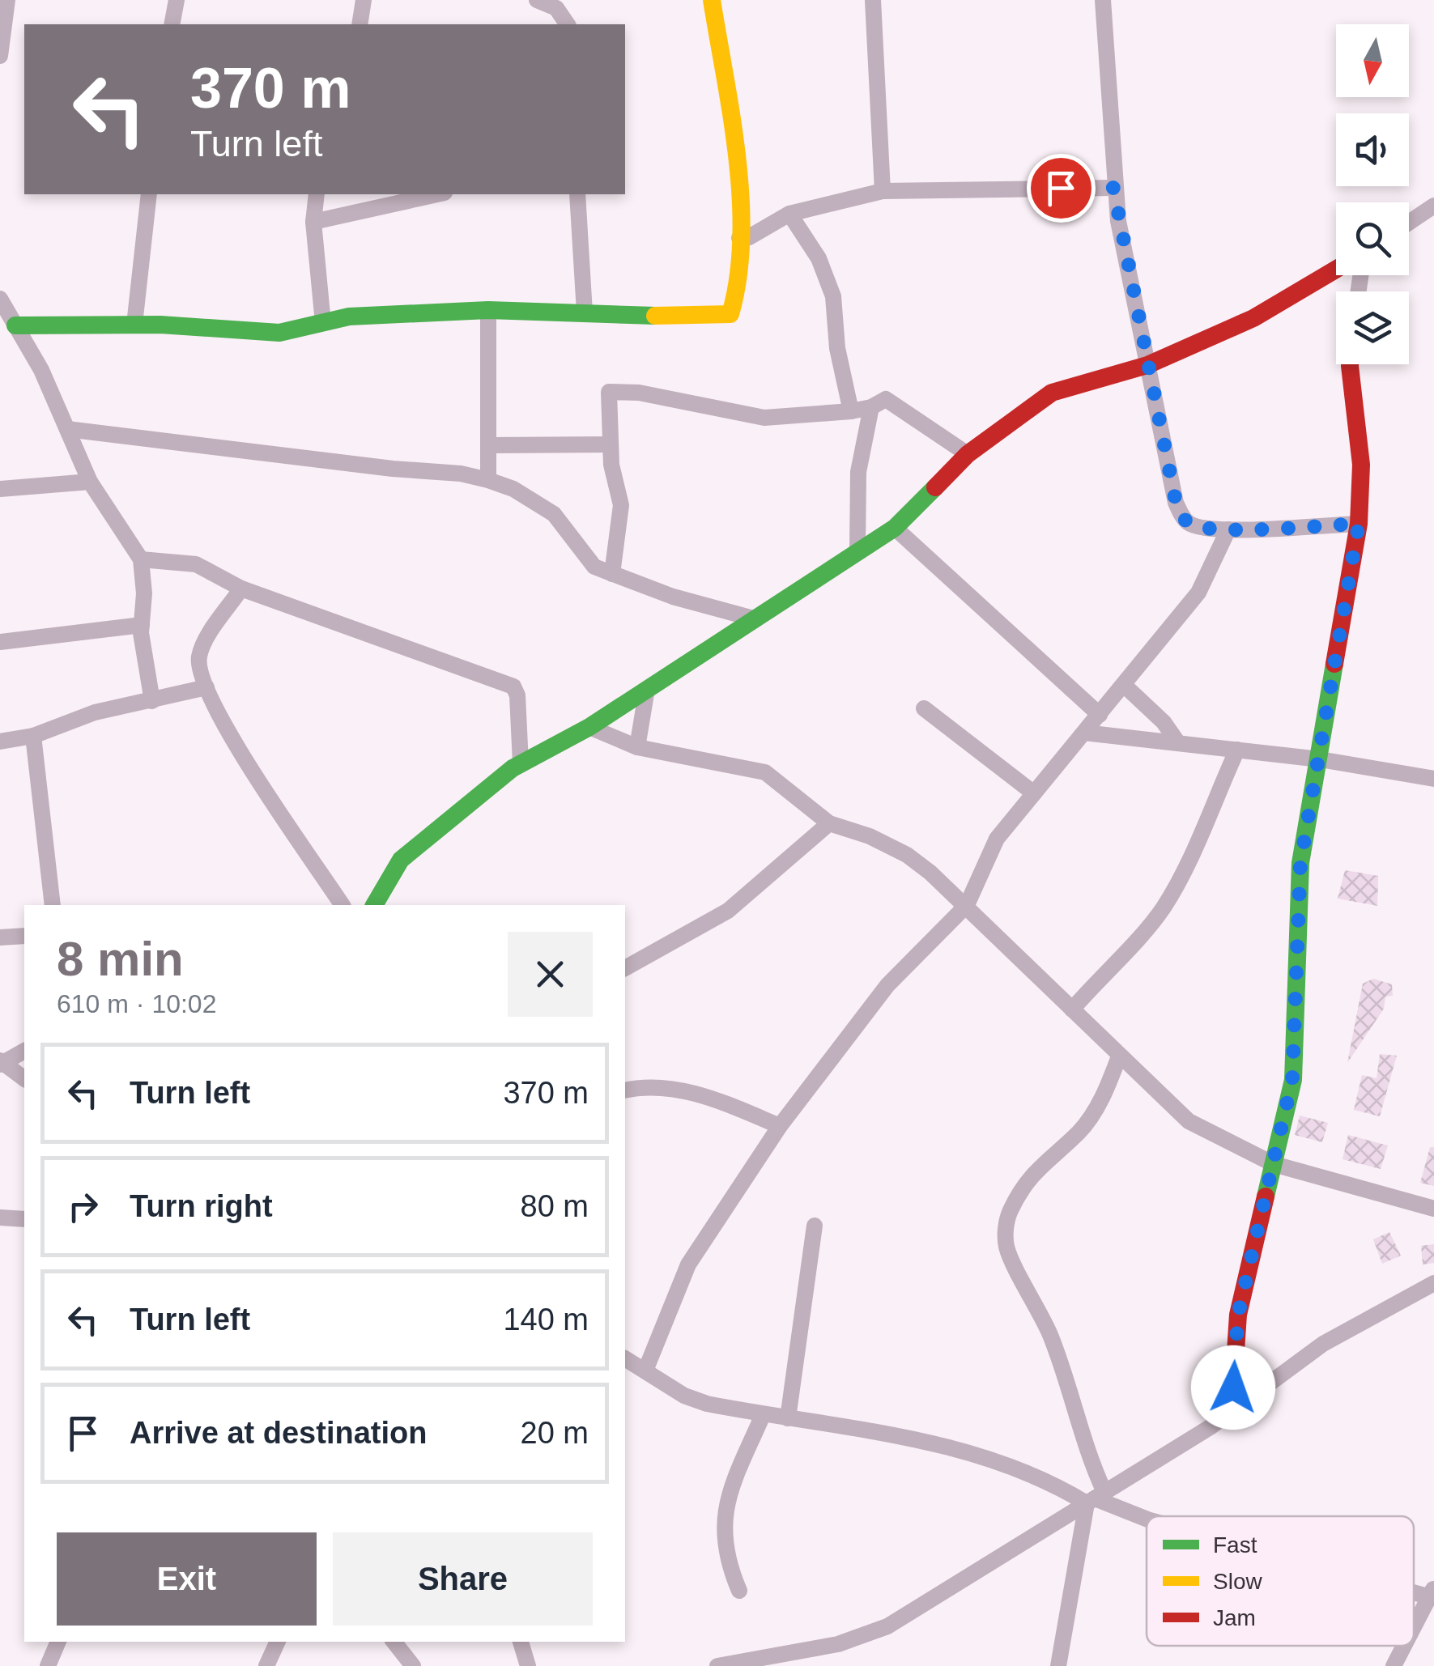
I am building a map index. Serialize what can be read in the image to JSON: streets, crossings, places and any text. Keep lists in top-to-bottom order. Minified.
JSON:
{"legend":["Fast","Slow","Jam"],"north":"bottom","page":{"turn":["370 m","Turn left"],"heading":["8 min","610 m · 10:02"],"list":[{"name":"Turn left","value":"370 m"},{"name":"Turn right","value":"80 m"},{"name":"Turn left","value":"140 m"},{"name":"Arrive at destination","value":"20 m"}],"buttons":["Exit","Share"]}}
